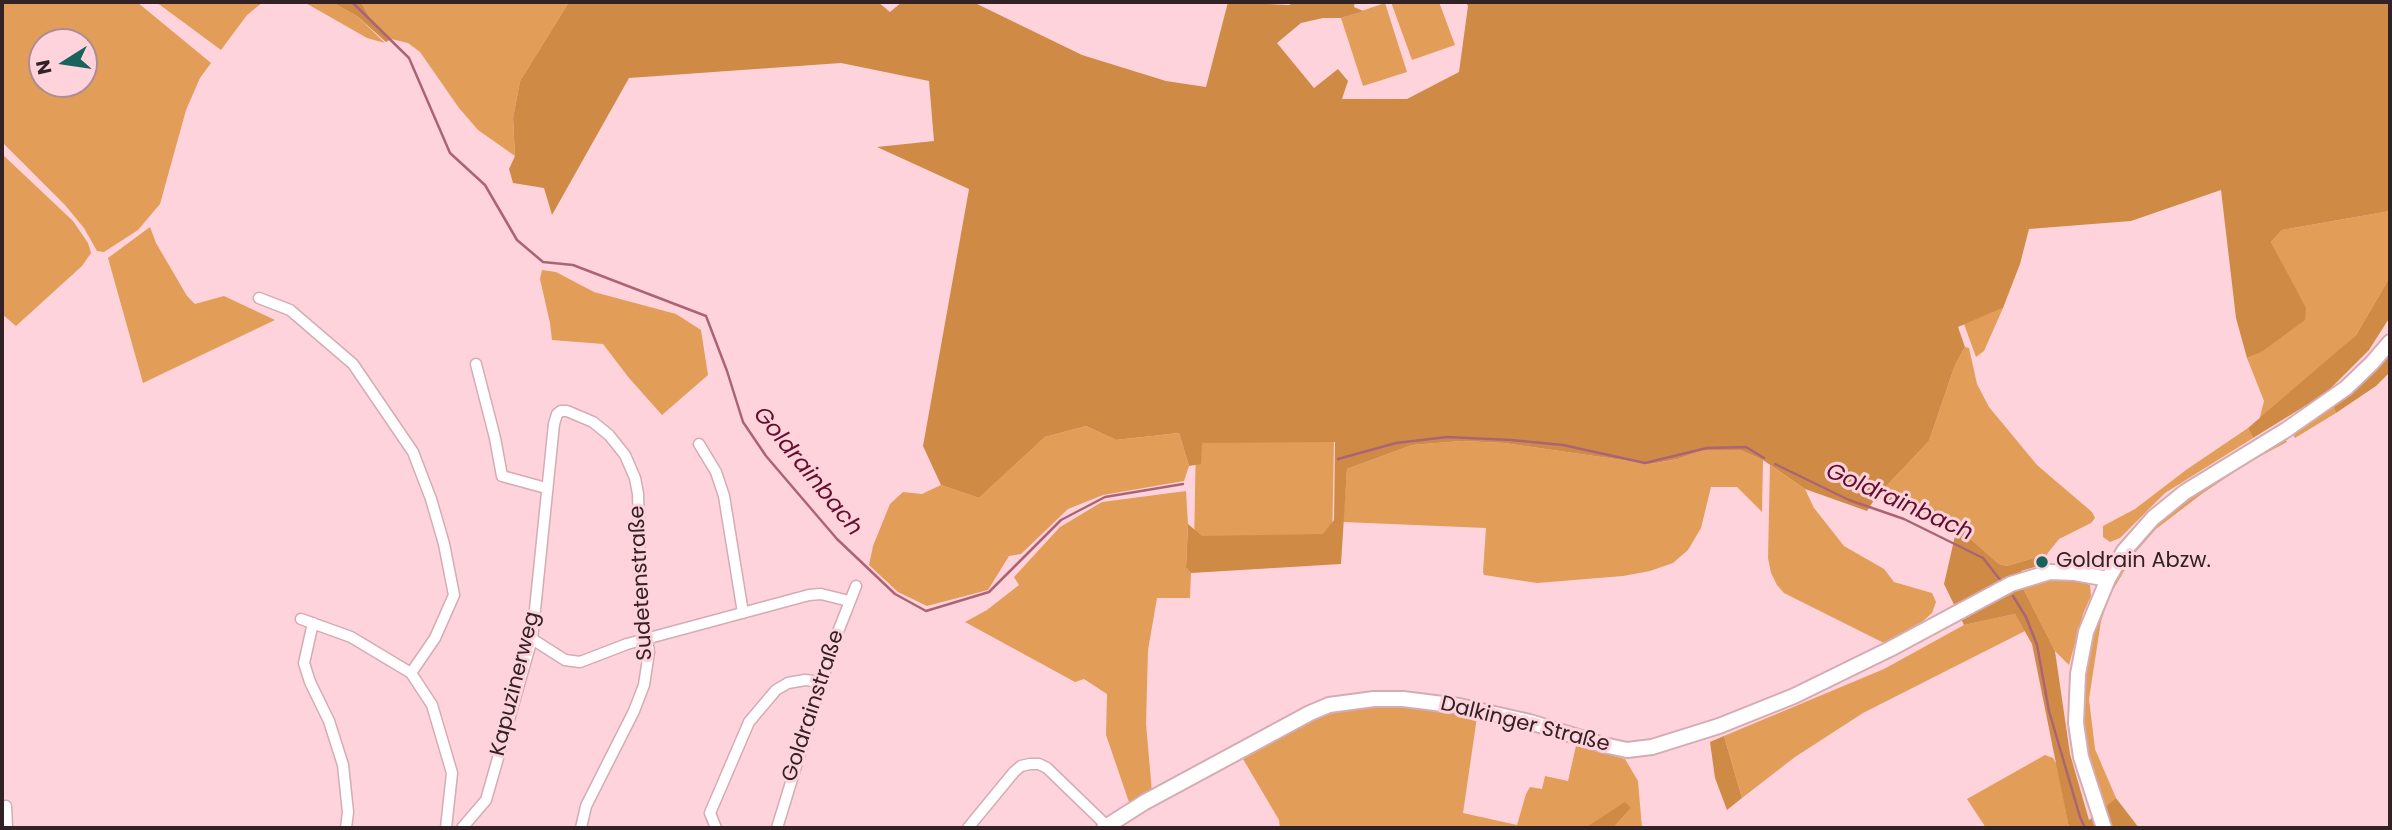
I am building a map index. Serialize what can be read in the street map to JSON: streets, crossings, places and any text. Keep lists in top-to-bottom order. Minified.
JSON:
{"streets":{"street":["Sudetenstraße","Kapuzinerweg","Goldrainstraße","Dalkinger Straße"]},"crossings":[["Sudetenstraße","Kapuzinerweg"]],"water":["Goldrainbach"],"places":["Goldrain Abzw."],"north":"left"}
